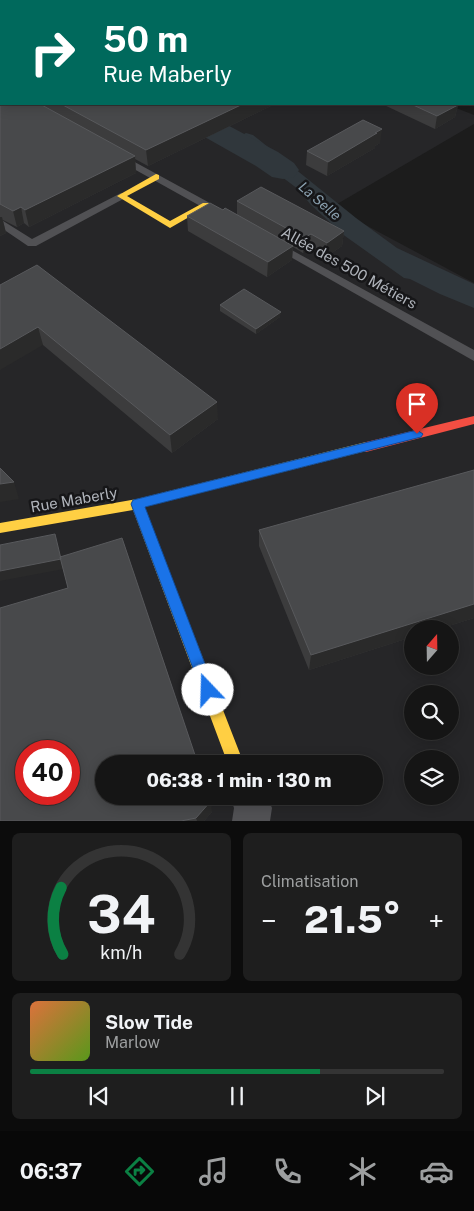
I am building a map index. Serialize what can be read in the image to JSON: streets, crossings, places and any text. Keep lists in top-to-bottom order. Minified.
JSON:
{"streets":{"street":["Rue Maberly"],"lane":["Allée des 500 Métiers"]},"water":["La Selle"],"north":"top","page":{"turn":["50 m","Rue Maberly"],"limit":"40","trip":"06:38 · 1 min · 130 m","tile":"Climatisation","heat":["−","21.5°","+"],"song":["Slow Tide","Marlow"],"tabs":"06:37","gauge":["34","km/h"]}}
